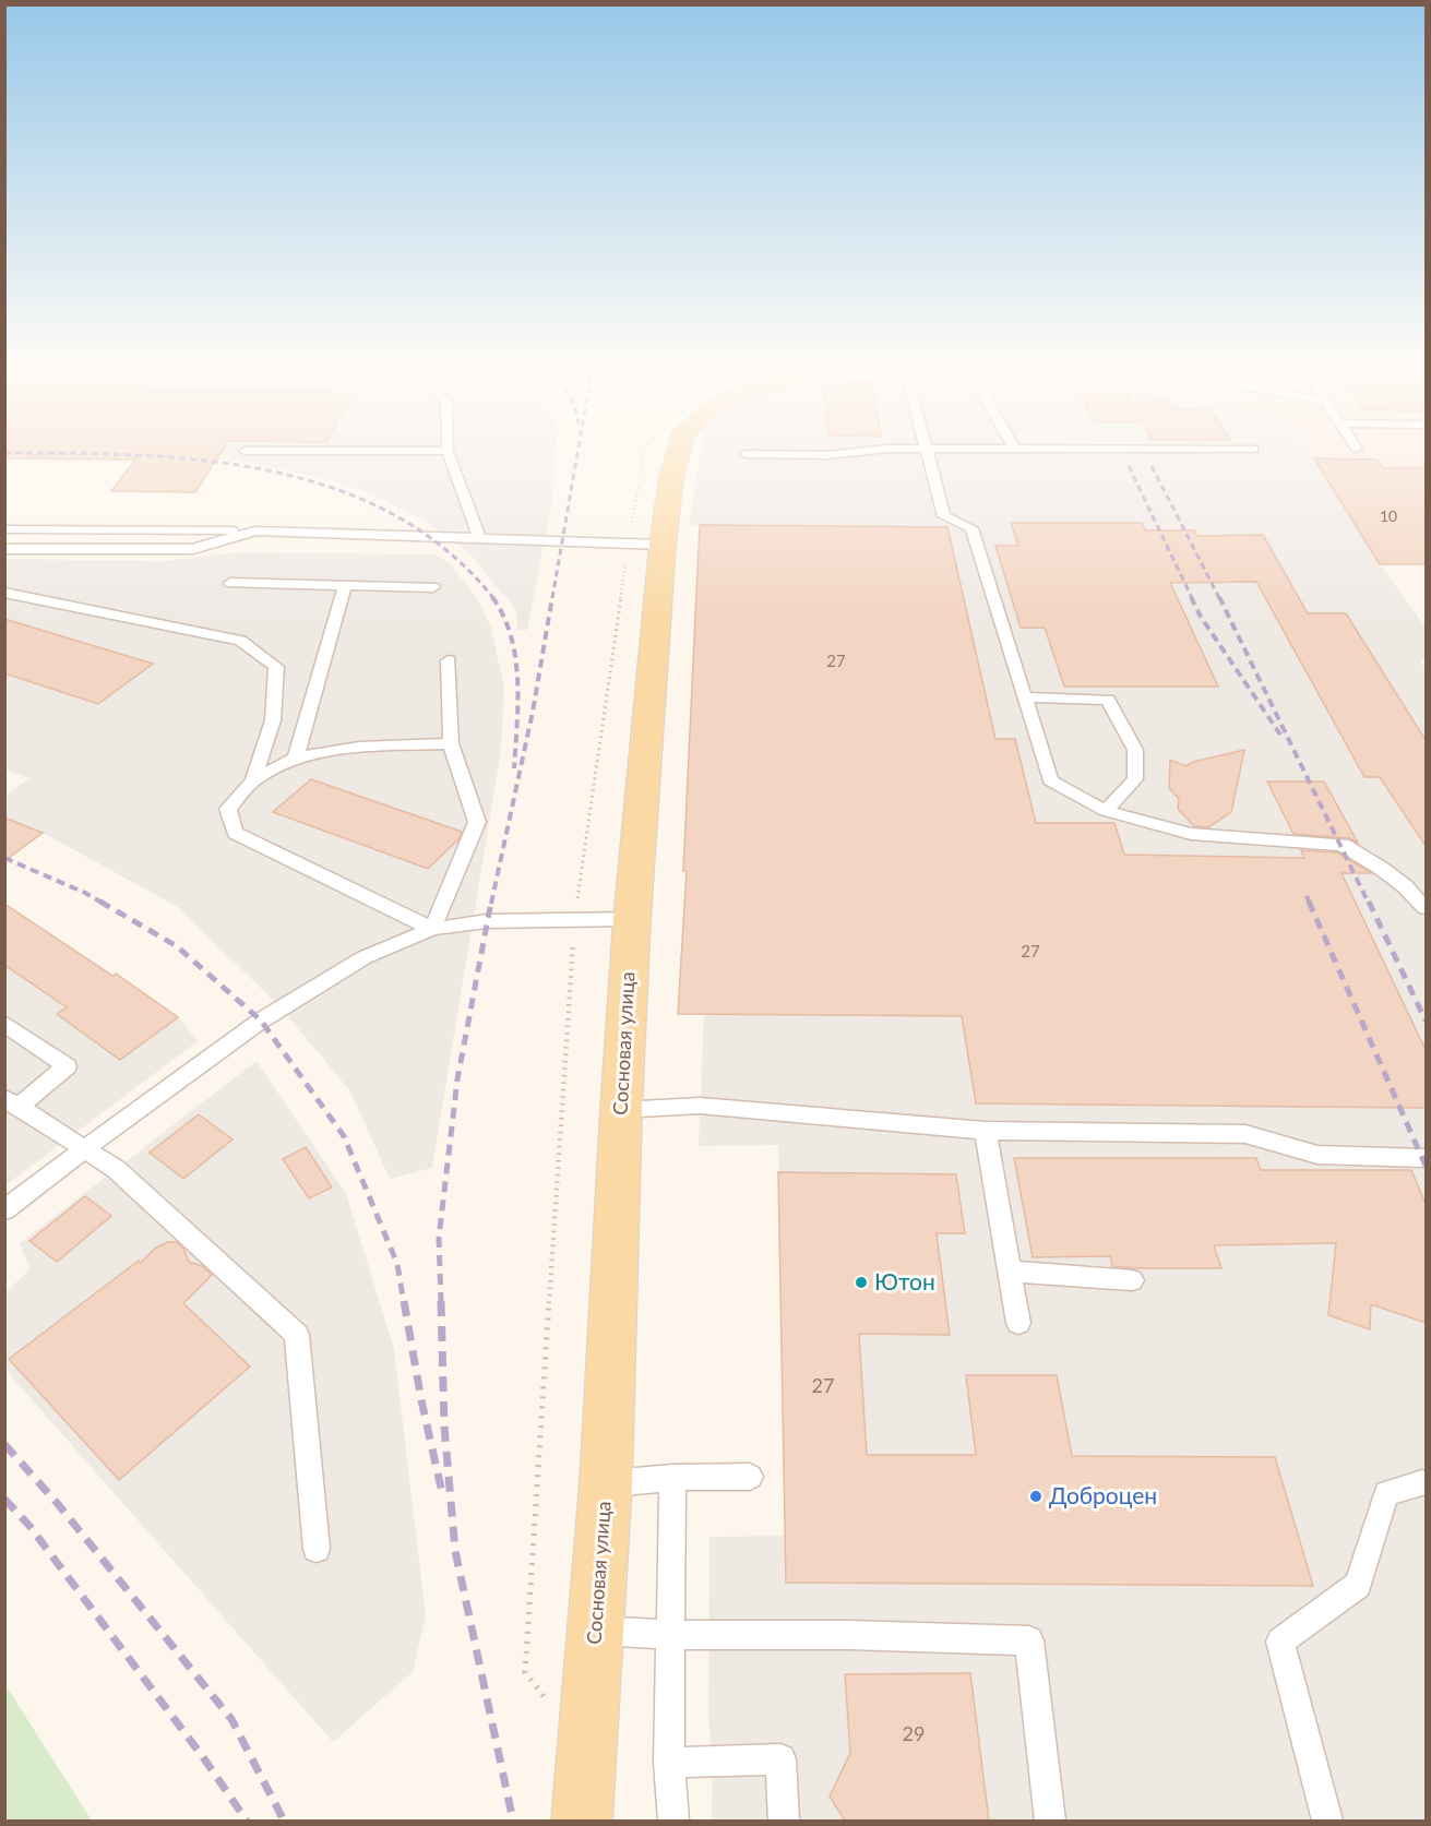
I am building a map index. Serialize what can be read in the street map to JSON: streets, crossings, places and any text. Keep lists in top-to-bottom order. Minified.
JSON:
{"streets":{"main road":["Сосновая улица"]},"places":["Ютон","Доброцен"],"house_numbers":["10","27","27","27","29"]}
